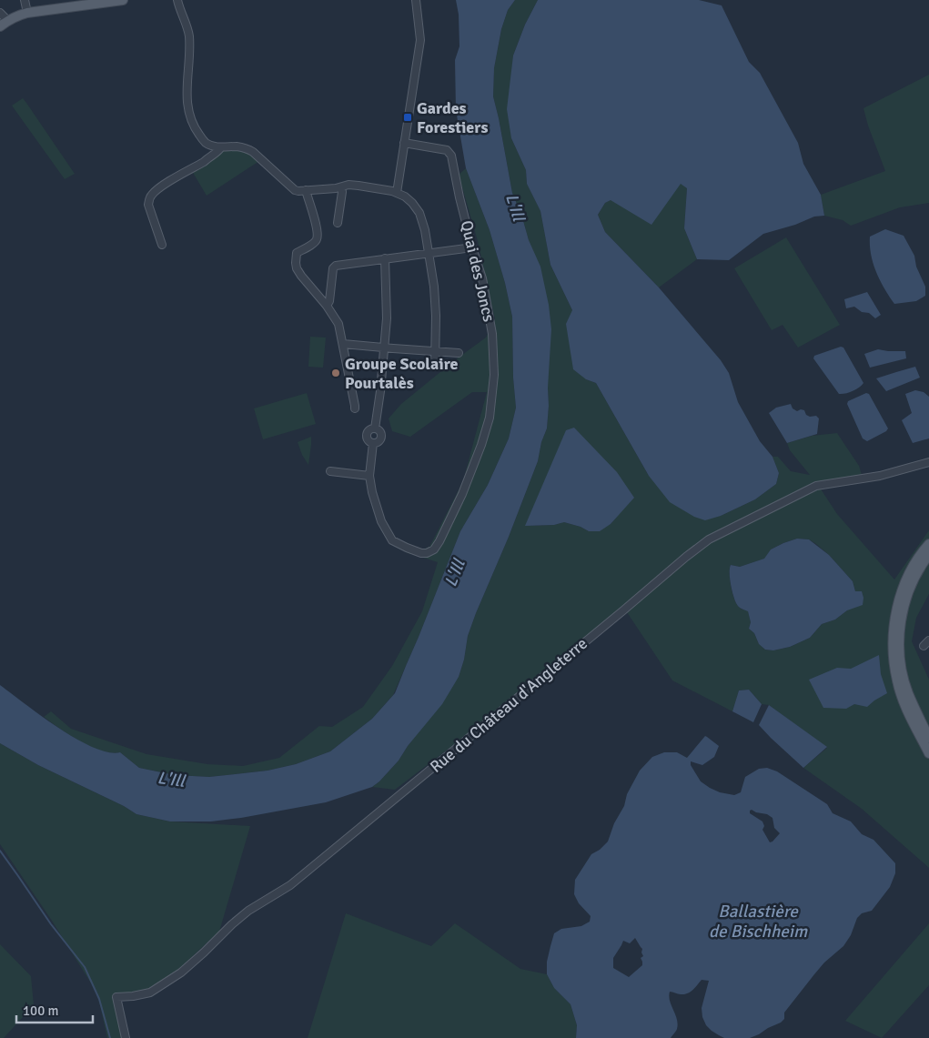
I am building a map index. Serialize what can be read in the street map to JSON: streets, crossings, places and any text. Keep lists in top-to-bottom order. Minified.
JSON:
{"streets":{"street":["Quai des Joncs","Rue du Château d'Angleterre"]},"water":["L'Ill","Ballastière de Bischheim"],"places":{"transit":["Gardes Forestiers"],"other":["Groupe Scolaire Pourtalès"]},"scale_bar":"100 m"}
